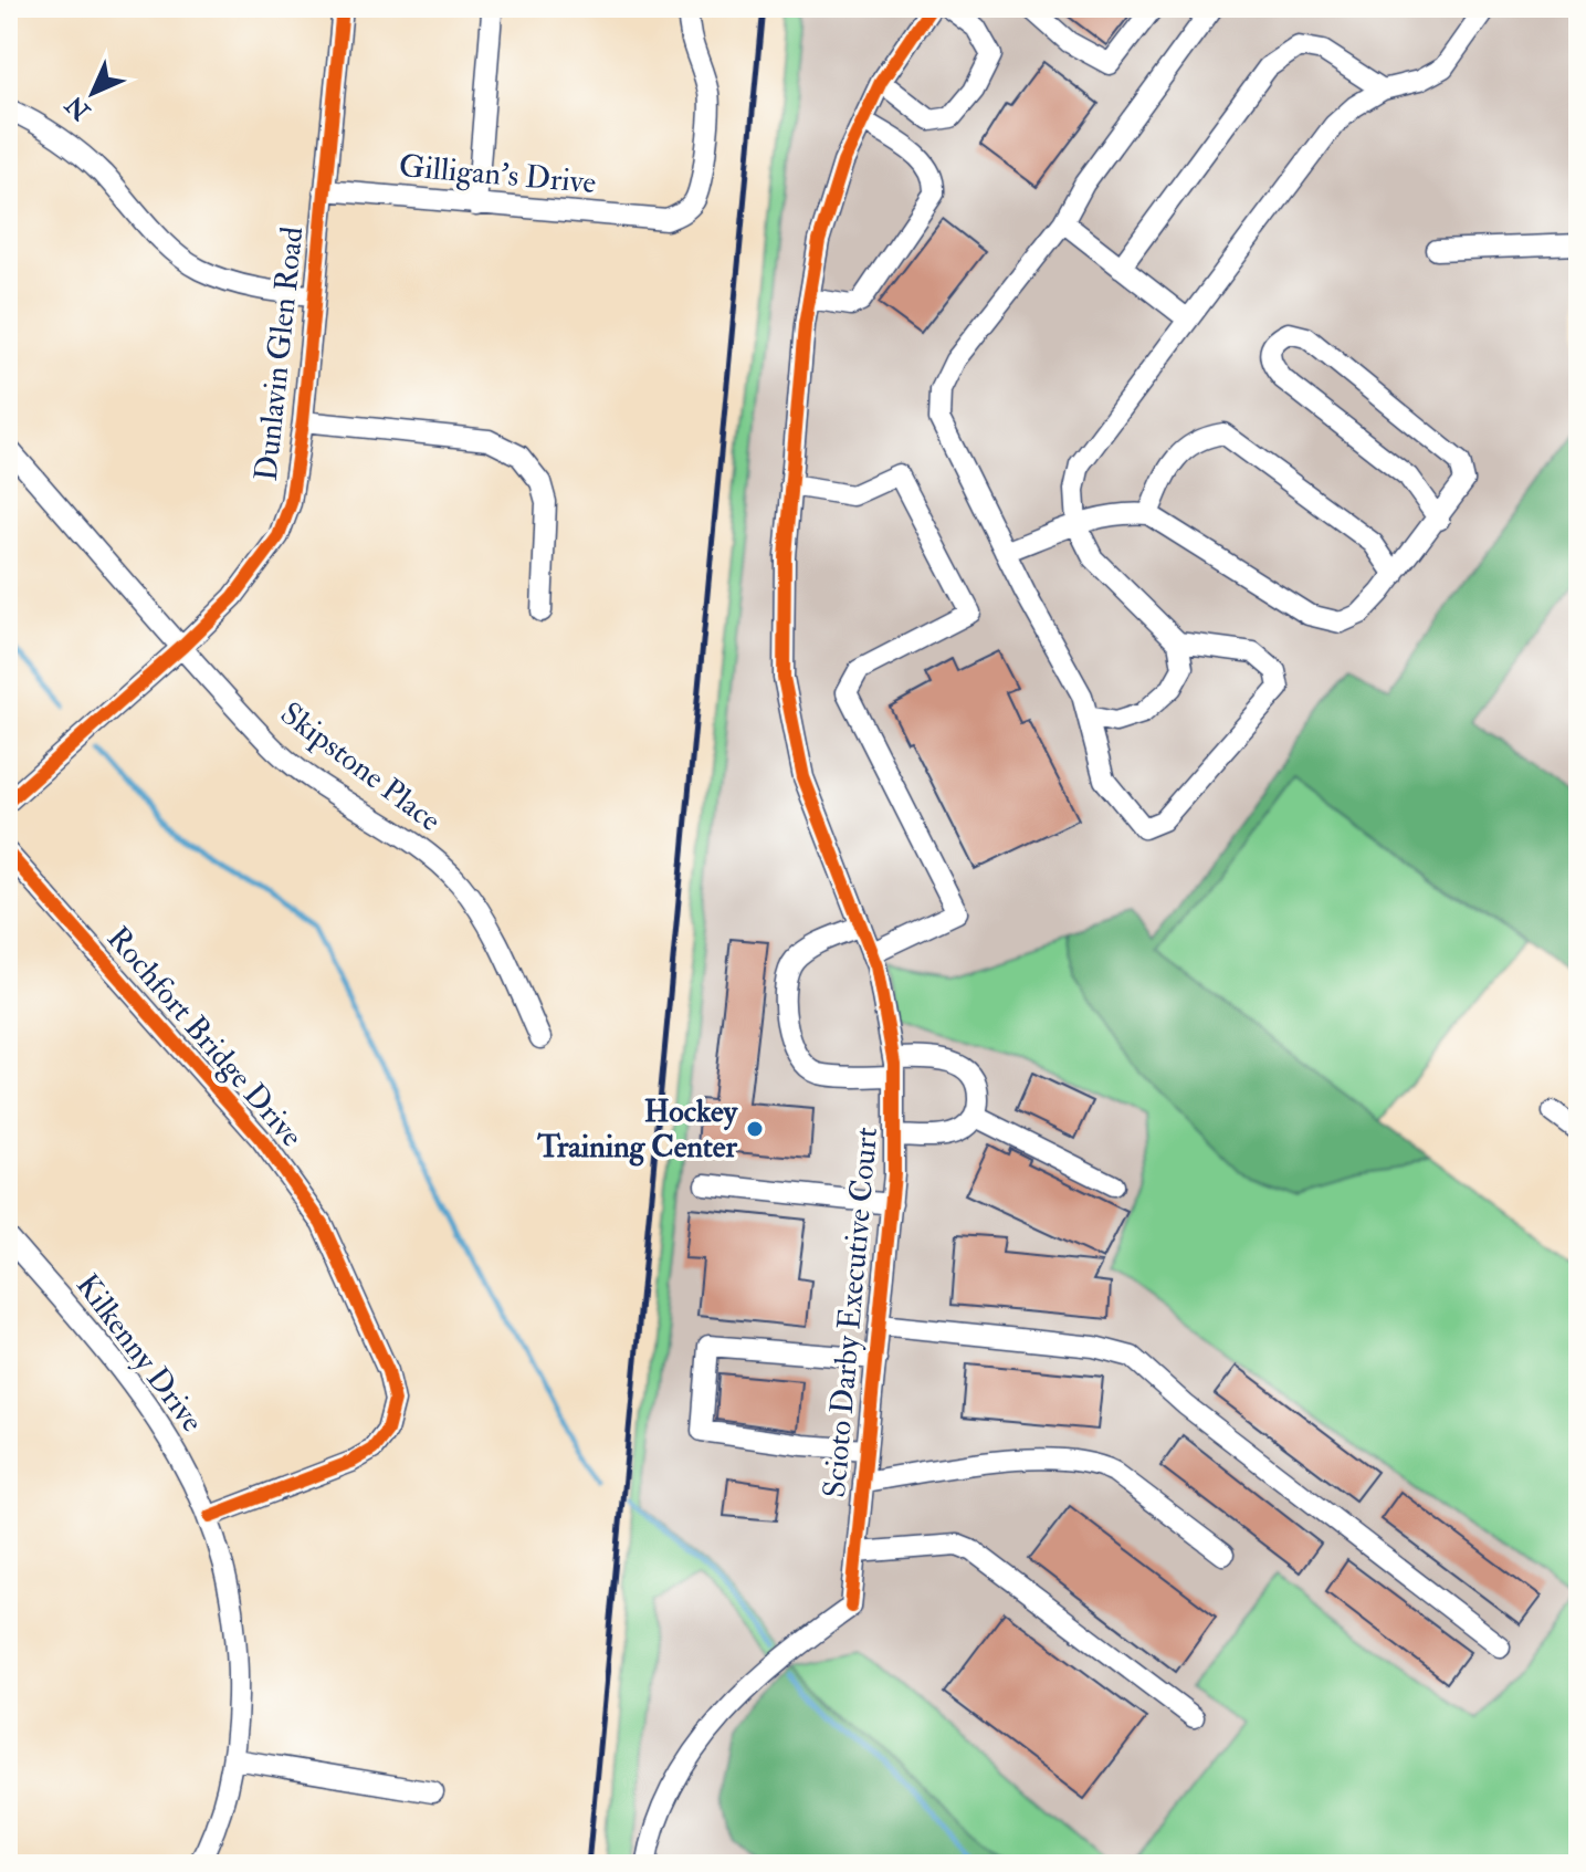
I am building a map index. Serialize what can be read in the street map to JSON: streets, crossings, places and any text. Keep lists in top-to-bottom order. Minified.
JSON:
{"streets":{"street":["Gilligan's Drive","Dunlavin Glen Road","Skipstone Place","Rochfort Bridge Drive","Scioto Darby Executive Court","Kilkenny Drive"]},"crossings":[["Gilligan's Drive","Dunlavin Glen Road"],["Dunlavin Glen Road","Skipstone Place"],["Rochfort Bridge Drive","Kilkenny Drive"]],"places":["Hockey Training Center"],"north":"bottom left"}
